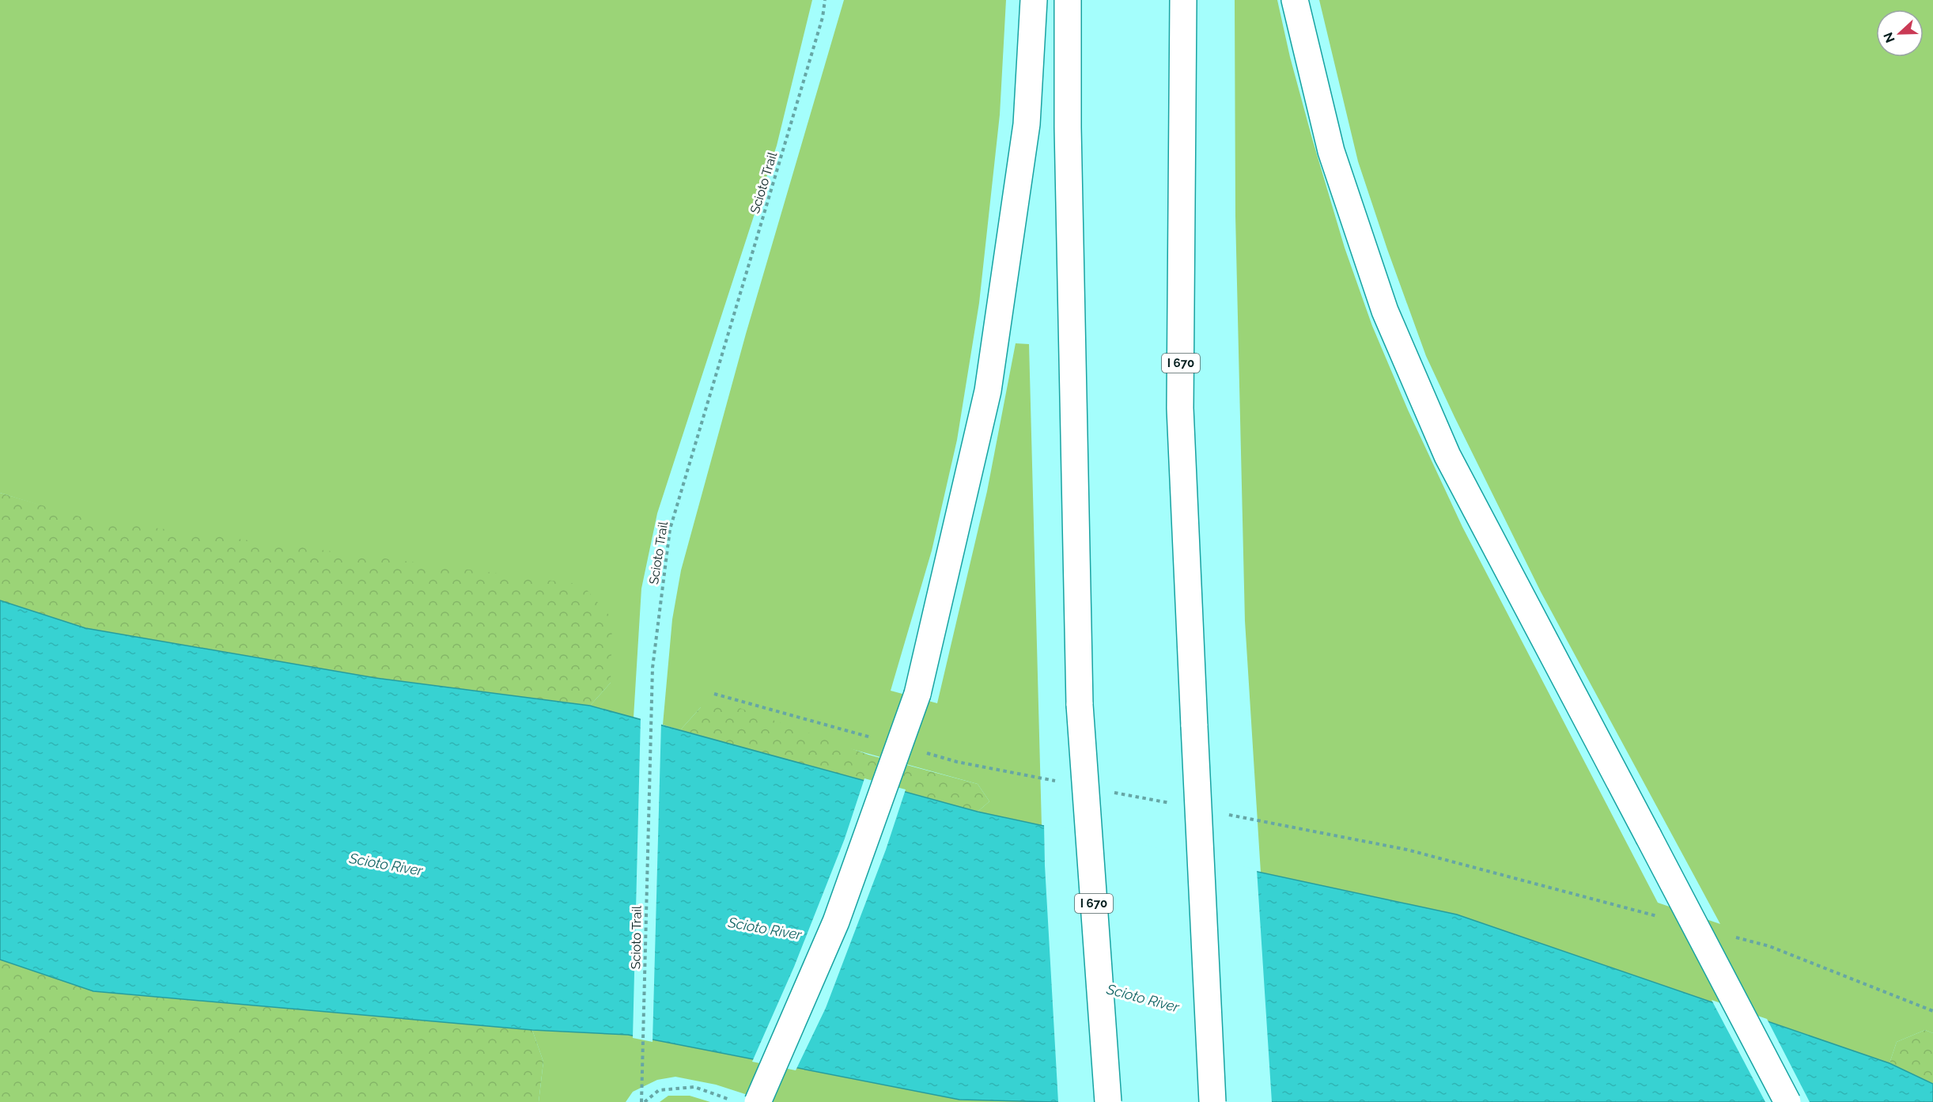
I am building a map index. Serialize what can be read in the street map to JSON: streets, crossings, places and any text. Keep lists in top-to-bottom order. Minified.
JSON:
{"streets":{"highway":["I 670"],"path":["Scioto Trail"]},"water":["Scioto River"],"north":"left"}
